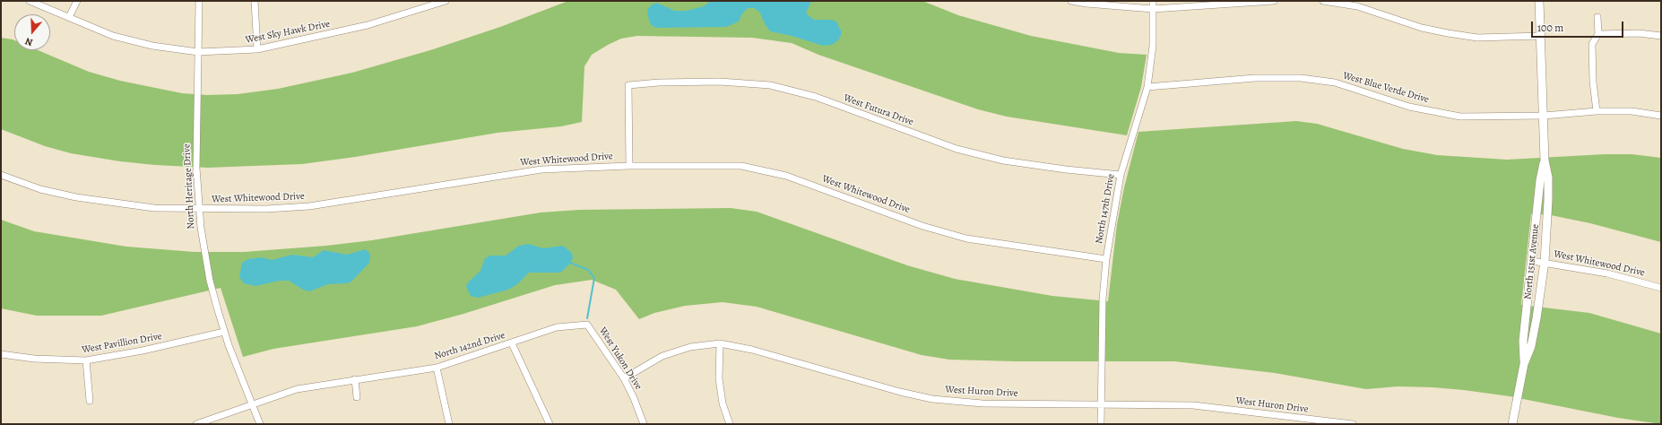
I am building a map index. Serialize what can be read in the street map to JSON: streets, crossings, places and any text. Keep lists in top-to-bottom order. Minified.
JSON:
{"streets":{"street":["West Sky Hawk Drive","West Blue Verde Drive","West Futura Drive","West Whitewood Drive","North Heritage Drive","North 147th Drive","North 151st Avenue","West Pavillion Drive","North 142nd Drive","West Yukon Drive","West Huron Drive"]},"crossings":[["West Sky Hawk Drive","North Heritage Drive"],["West Blue Verde Drive","North 147th Drive"],["West Blue Verde Drive","North 151st Avenue"],["West Futura Drive","West Whitewood Drive"],["West Futura Drive","North 147th Drive"],["West Whitewood Drive","North Heritage Drive"],["West Whitewood Drive","North 147th Drive"],["West Whitewood Drive","North 151st Avenue"],["North Heritage Drive","West Pavillion Drive"],["North Heritage Drive","North 142nd Drive"],["North 147th Drive","West Huron Drive"],["North 142nd Drive","West Yukon Drive"],["West Yukon Drive","West Huron Drive"]],"scale_bar":"100 m","north":"bottom"}
